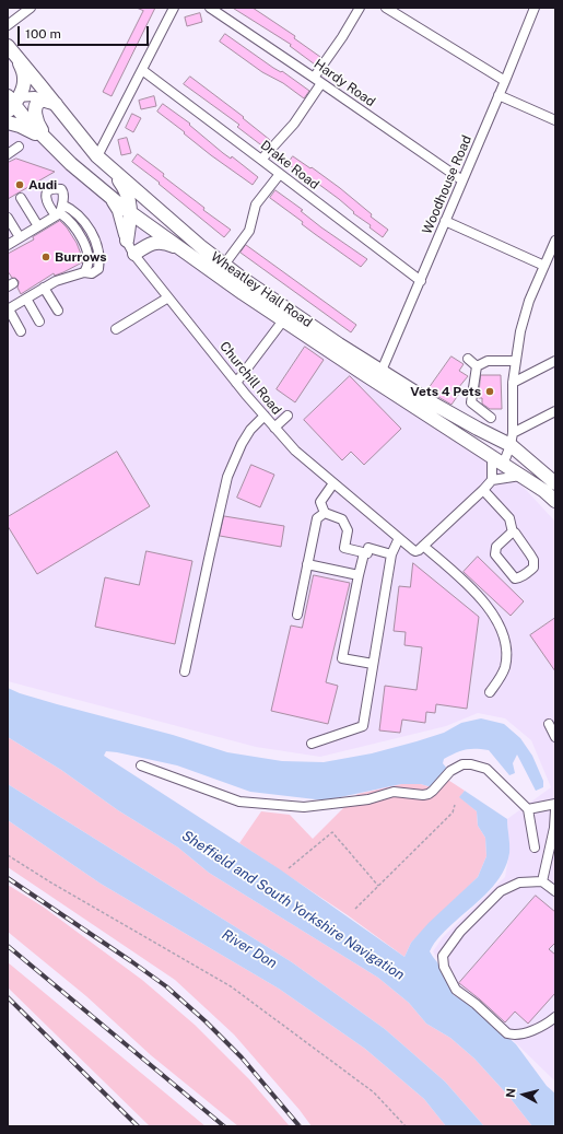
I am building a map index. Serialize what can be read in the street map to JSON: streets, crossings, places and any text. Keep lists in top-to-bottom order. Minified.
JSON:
{"streets":{"highway":["Wheatley Hall Road"],"street":["Hardy Road","Drake Road","Woodhouse Road","Churchill Road"]},"crossings":[["Hardy Road","Woodhouse Road"],["Drake Road","Woodhouse Road"],["Woodhouse Road","Wheatley Hall Road"],["Wheatley Hall Road","Churchill Road"]],"water":["Sheffield and South Yorkshire Navigation","River Don"],"places":["Audi","Burrows","Vets 4 Pets"],"scale_bar":"100 m","north":"left"}
